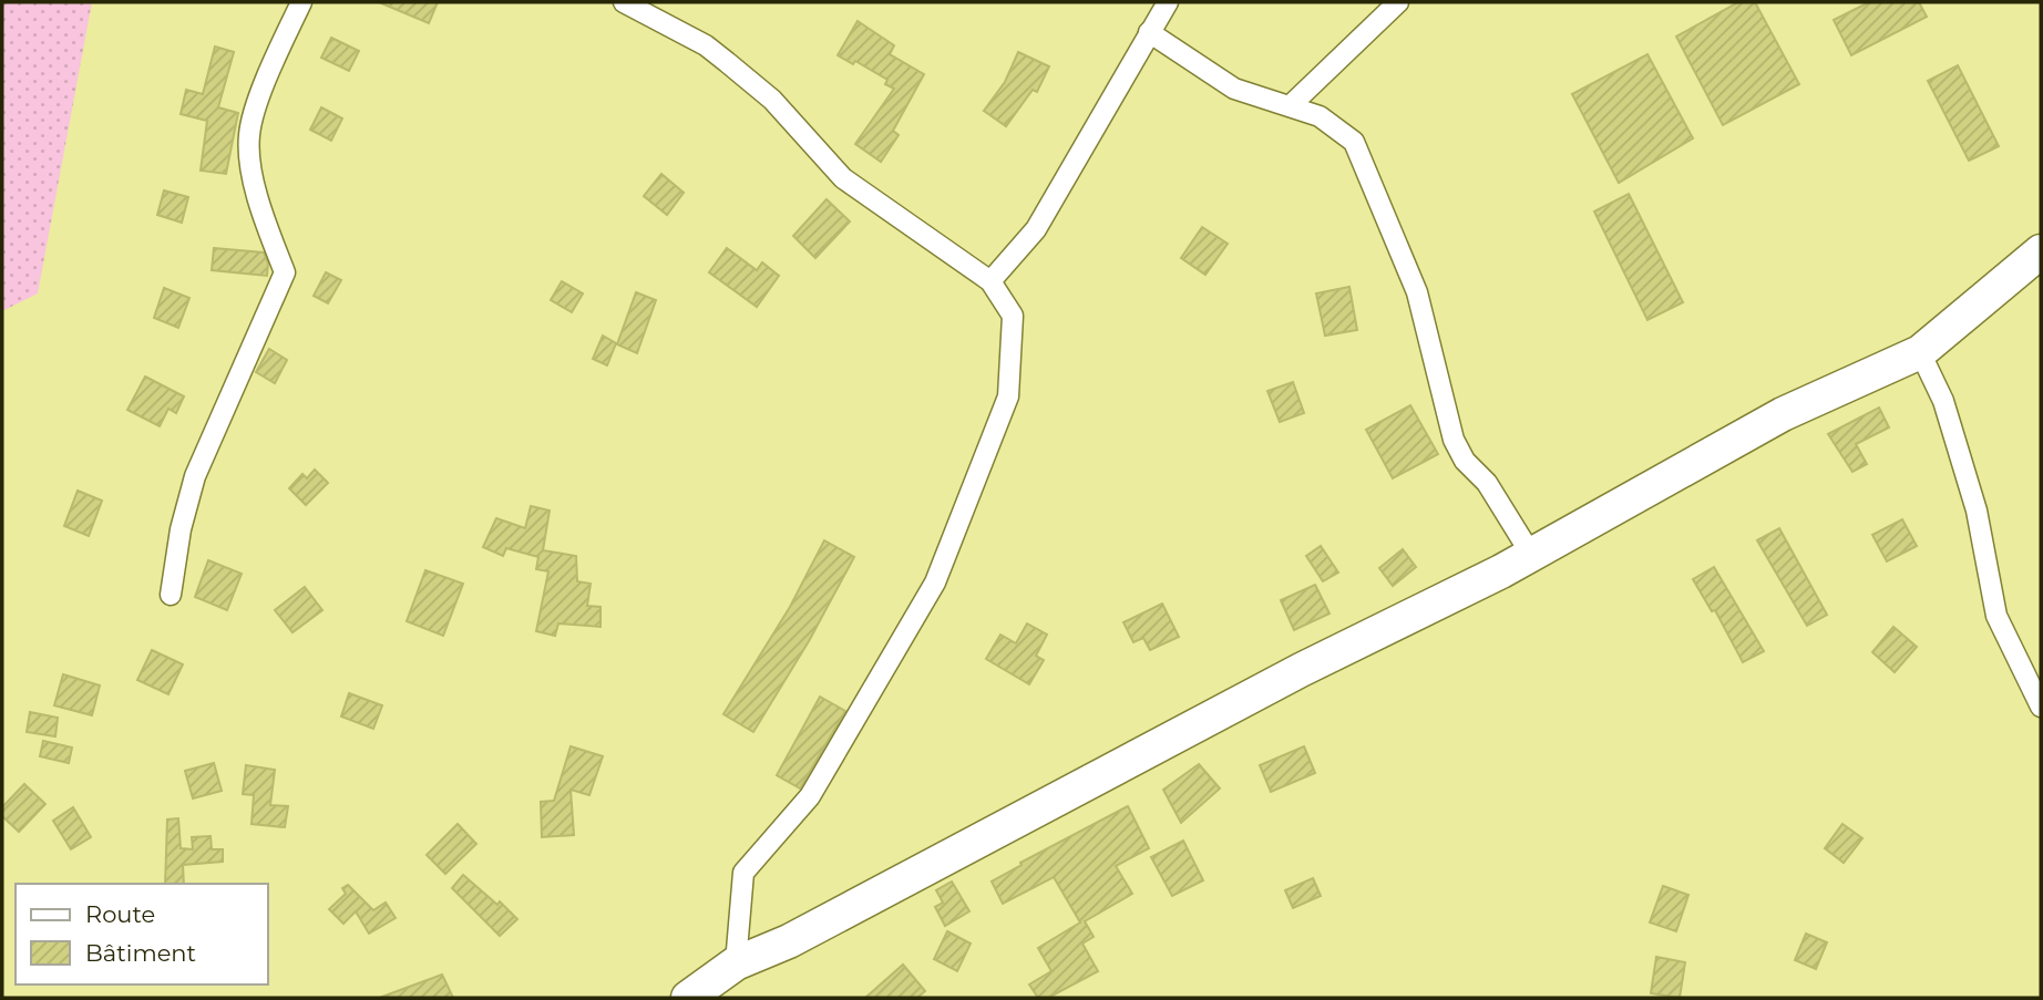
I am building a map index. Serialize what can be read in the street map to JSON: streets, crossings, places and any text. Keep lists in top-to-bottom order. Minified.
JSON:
{"legend":["Route","Bâtiment"]}
